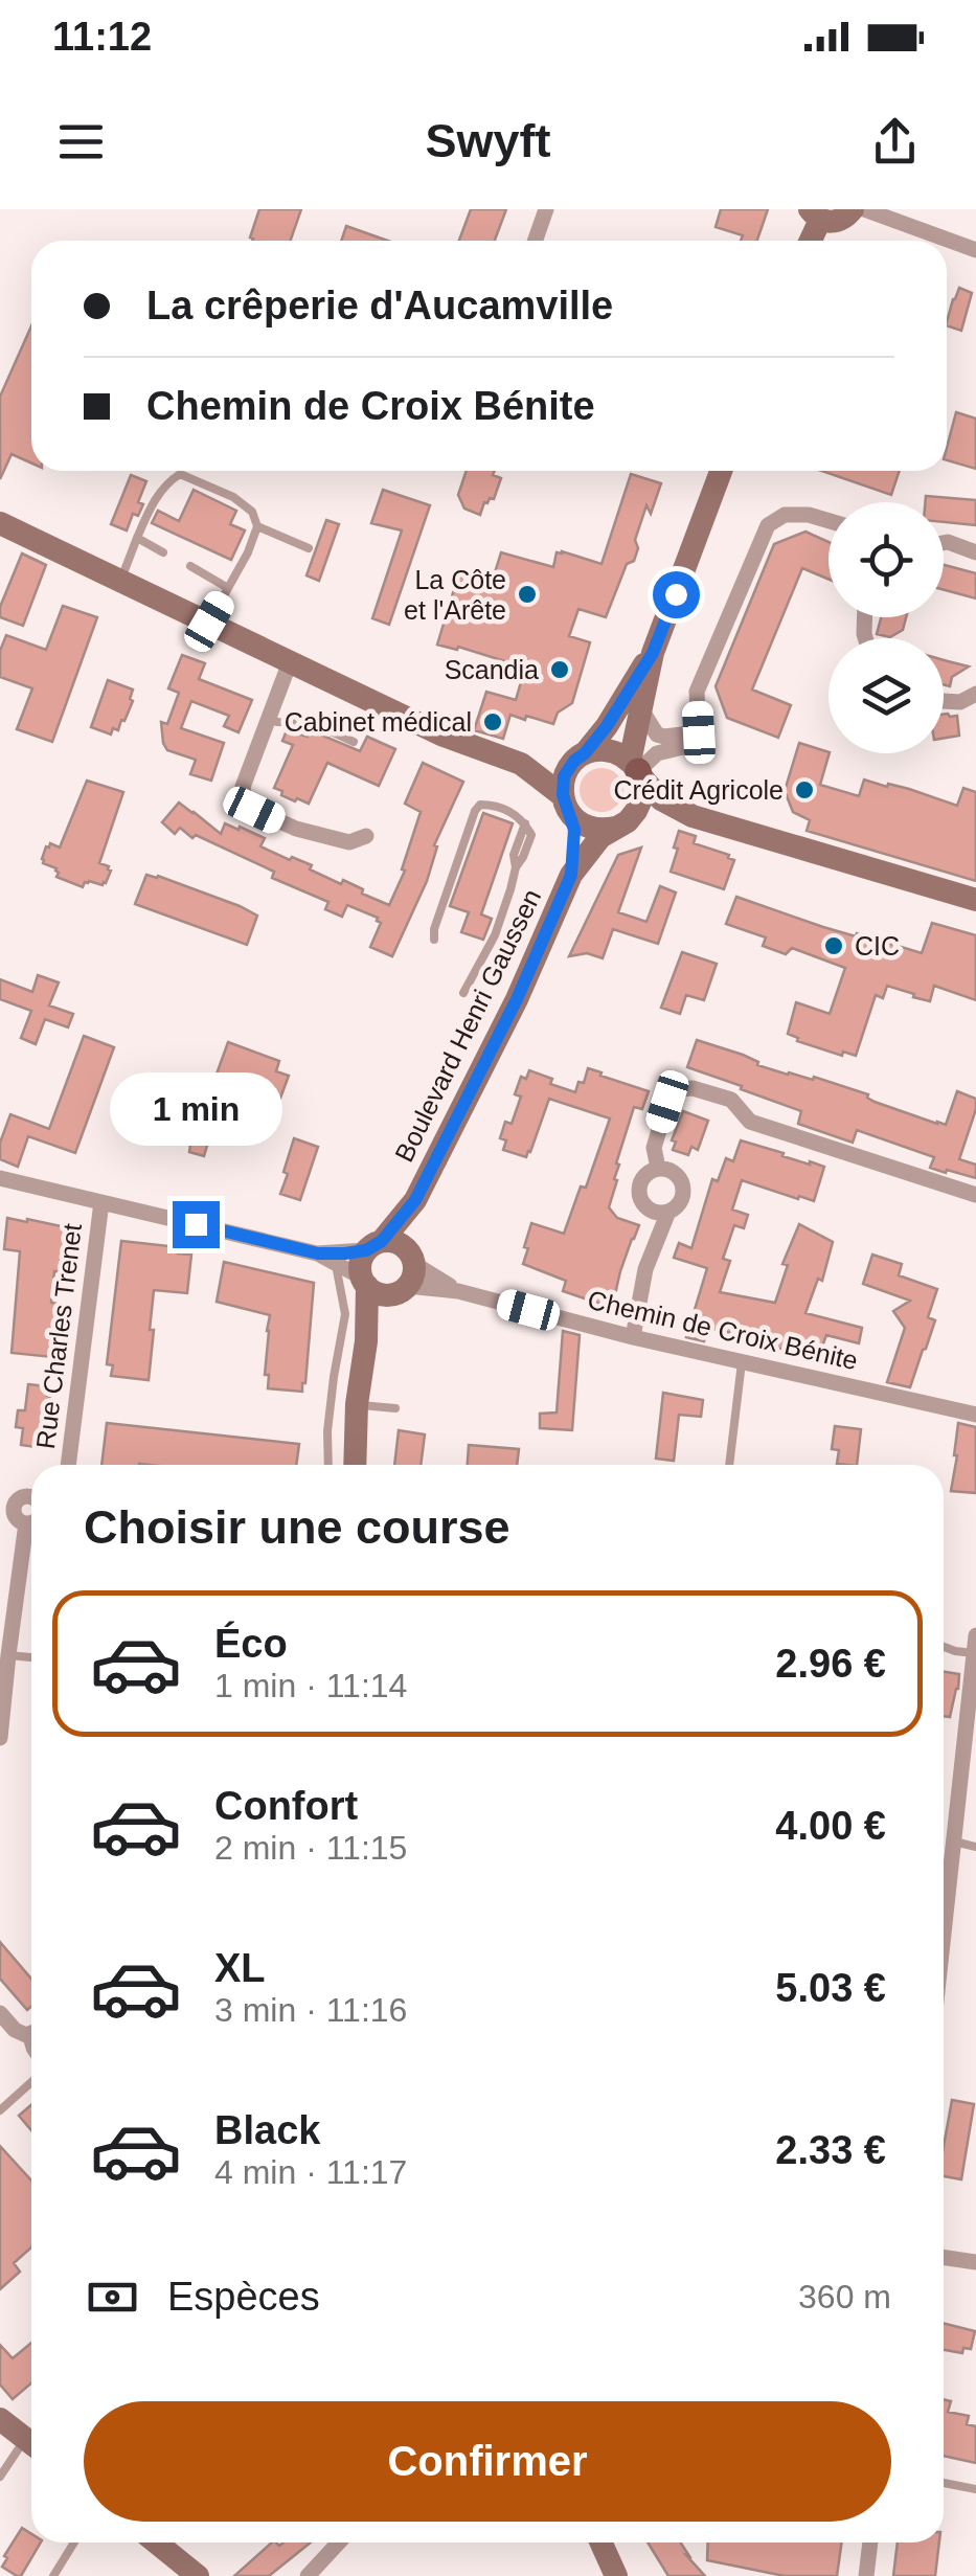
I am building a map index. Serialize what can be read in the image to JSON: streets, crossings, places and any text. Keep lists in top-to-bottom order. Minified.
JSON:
{"streets":{"street":["Boulevard Henri Gaussen","Chemin de Croix Bénite","Rue Charles Trenet"]},"crossings":[["Boulevard Henri Gaussen","Chemin de Croix Bénite"]],"places":["La Côte et l'Arête","Scandia","Cabinet médical","Crédit Agricole","CIC"],"page":{"status":"11:12","header":"Swyft","banner":["La crêperie d'Aucamville","Chemin de Croix Bénite"],"bubble":"1 min","heading":"Choisir une course","list":[{"name":"Éco","note":"1 min · 11:14","value":"2.96 €"},{"name":"Confort","note":"2 min · 11:15","value":"4.00 €"},{"name":"XL","note":"3 min · 11:16","value":"5.03 €"},{"name":"Black","note":"4 min · 11:17","value":"2.33 €"}],"pay":["Espèces","360 m"],"buttons":"Confirmer"}}
